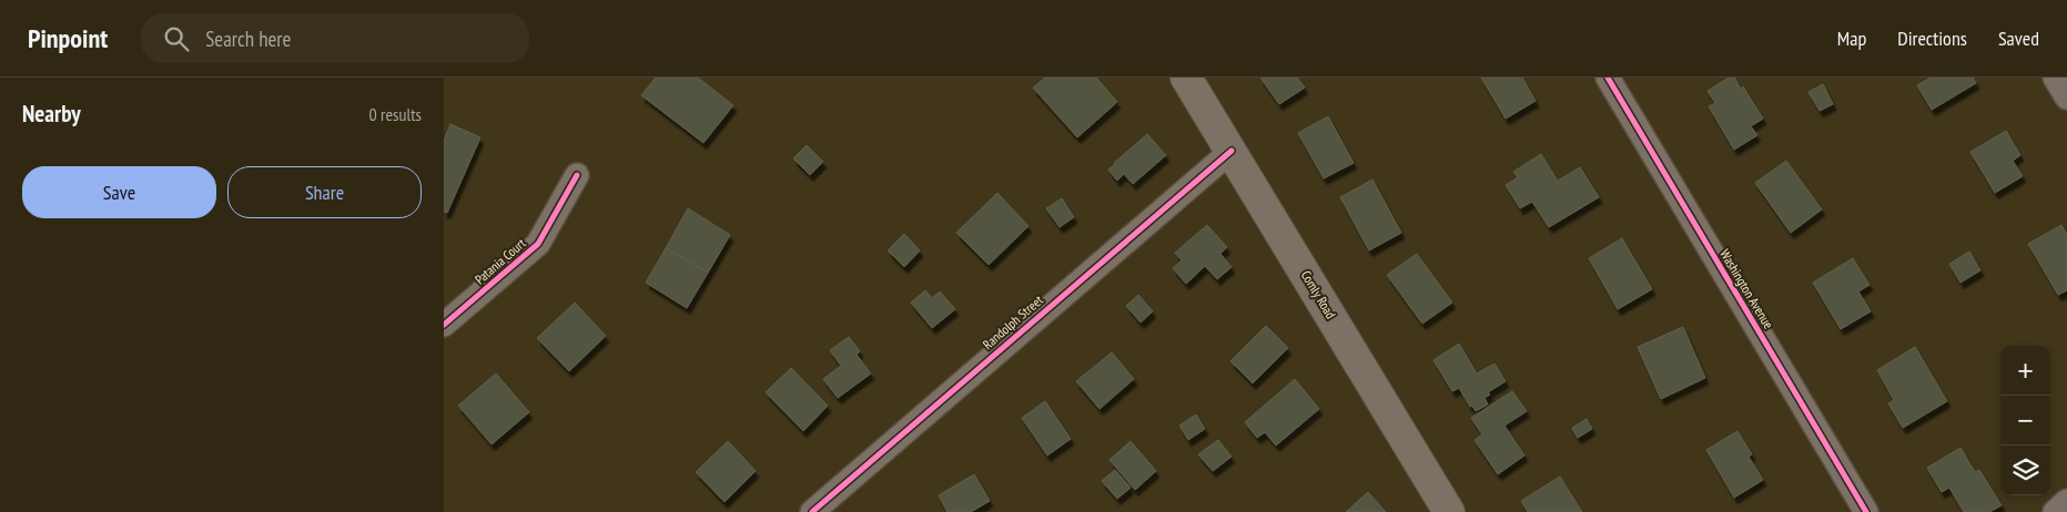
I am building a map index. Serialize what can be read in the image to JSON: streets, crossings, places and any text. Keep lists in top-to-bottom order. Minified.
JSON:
{"streets":{"main road":["Comly Road"],"street":["Patania Court","Washington Avenue","Randolph Street"]},"crossings":[["Comly Road","Randolph Street"]],"page":{"header":"Pinpoint","search":"Search here","nav":["Map","Directions","Saved"],"heading":["Nearby","0 results"],"buttons":["Save","Share"],"map_buttons":["+","−"]}}
